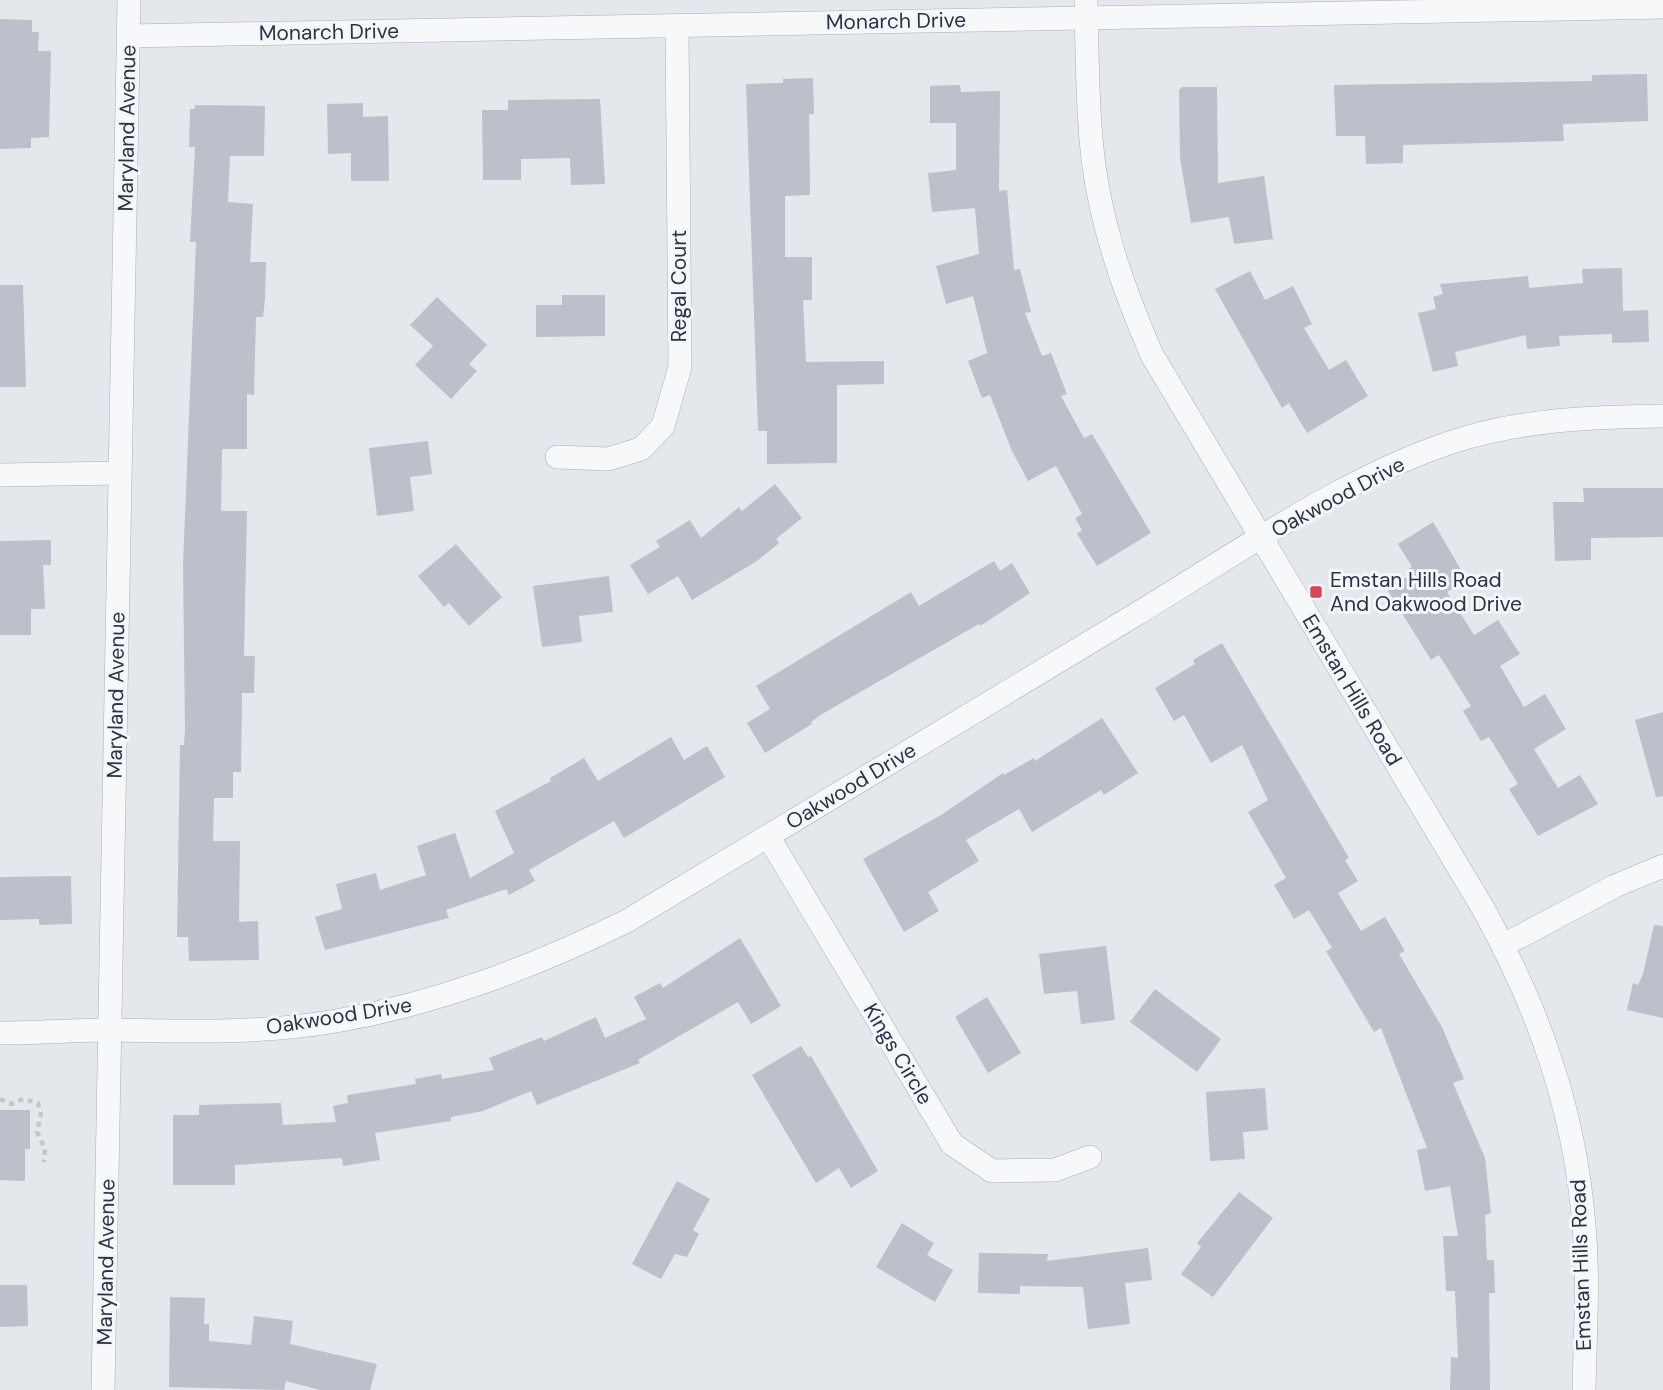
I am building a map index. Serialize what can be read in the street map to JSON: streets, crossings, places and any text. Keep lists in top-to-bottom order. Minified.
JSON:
{"streets":{"street":["Monarch Drive","Maryland Avenue","Regal Court","Oakwood Drive","Emstan Hills Road","Kings Circle"]},"crossings":[["Monarch Drive","Maryland Avenue"],["Monarch Drive","Regal Court"],["Monarch Drive","Emstan Hills Road"],["Maryland Avenue","Oakwood Drive"],["Oakwood Drive","Emstan Hills Road"],["Oakwood Drive","Kings Circle"]],"places":{"transit":["Emstan Hills Road And Oakwood Drive"]}}
